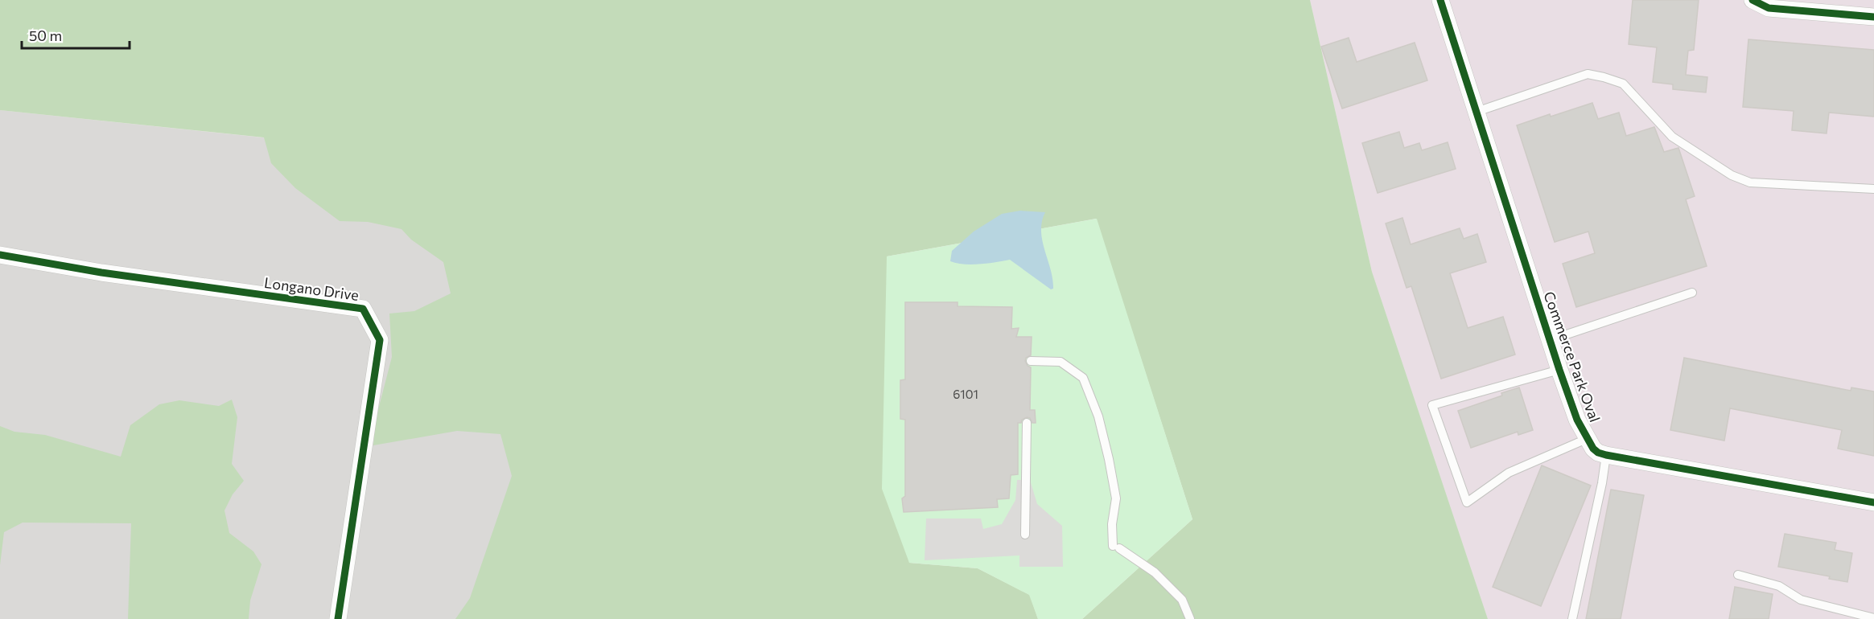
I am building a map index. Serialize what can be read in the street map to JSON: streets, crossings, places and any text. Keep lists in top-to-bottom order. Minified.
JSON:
{"streets":{"street":["Longano Drive","Commerce Park Oval"]},"house_numbers":["6101"],"scale_bar":"50 m"}
